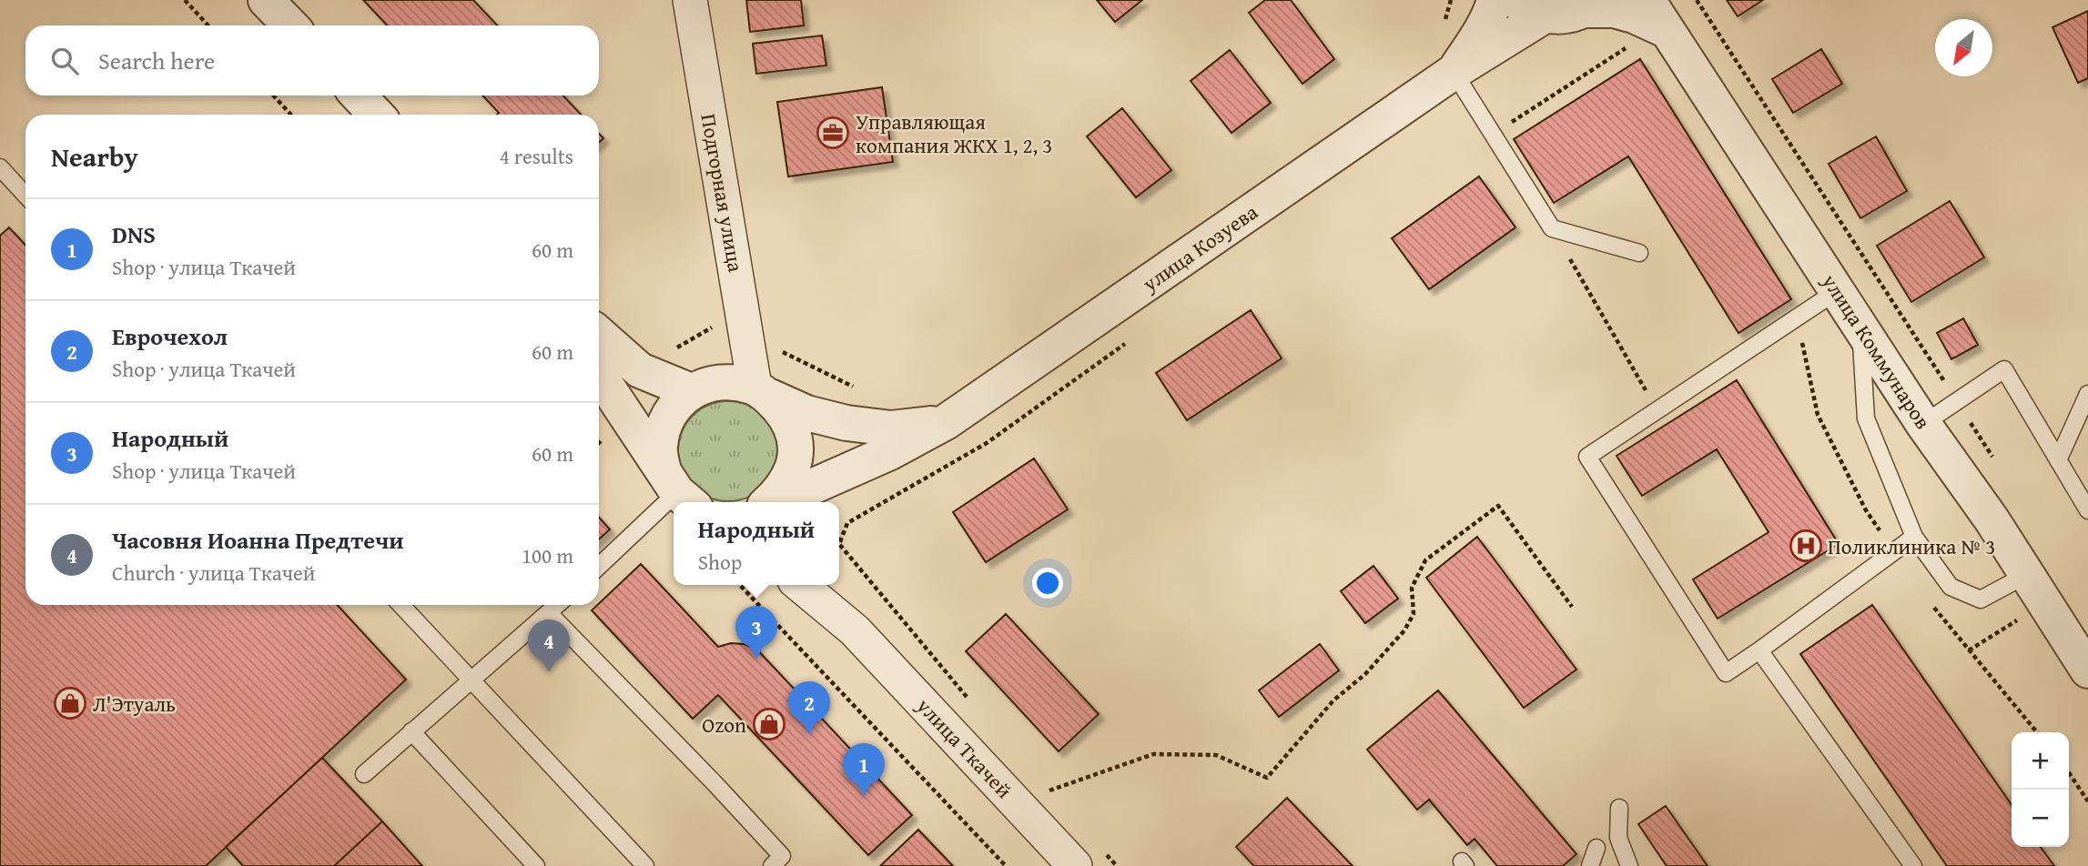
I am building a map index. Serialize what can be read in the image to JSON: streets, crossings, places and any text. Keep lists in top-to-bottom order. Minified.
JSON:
{"streets":{"street":["Подгорная улица","улица Козуева","улица Коммунаров","улица Ткачей"]},"crossings":[["Подгорная улица","улица Козуева"]],"places":{"office":["Управляющая компания ЖКХ 1, 2, 3"],"hospital":["Поликлиника № 3"],"shop":["Л'Этуаль","Ozon"]},"north":"bottom left","page":{"search":"Search here","heading":["Nearby","4 results"],"list":[{"mark":"1","name":"DNS","note":"Shop · улица Ткачей","value":"60 m"},{"mark":"2","name":"Еврочехол","note":"Shop · улица Ткачей","value":"60 m"},{"mark":"3","name":"Народный","note":"Shop · улица Ткачей","value":"60 m"},{"mark":"4","name":"Часовня Иоанна Предтечи","note":"Church · улица Ткачей","value":"100 m"}],"popup":["Народный","Shop"],"pins":["3","4","2","1"],"map_buttons":["+","−"]}}
